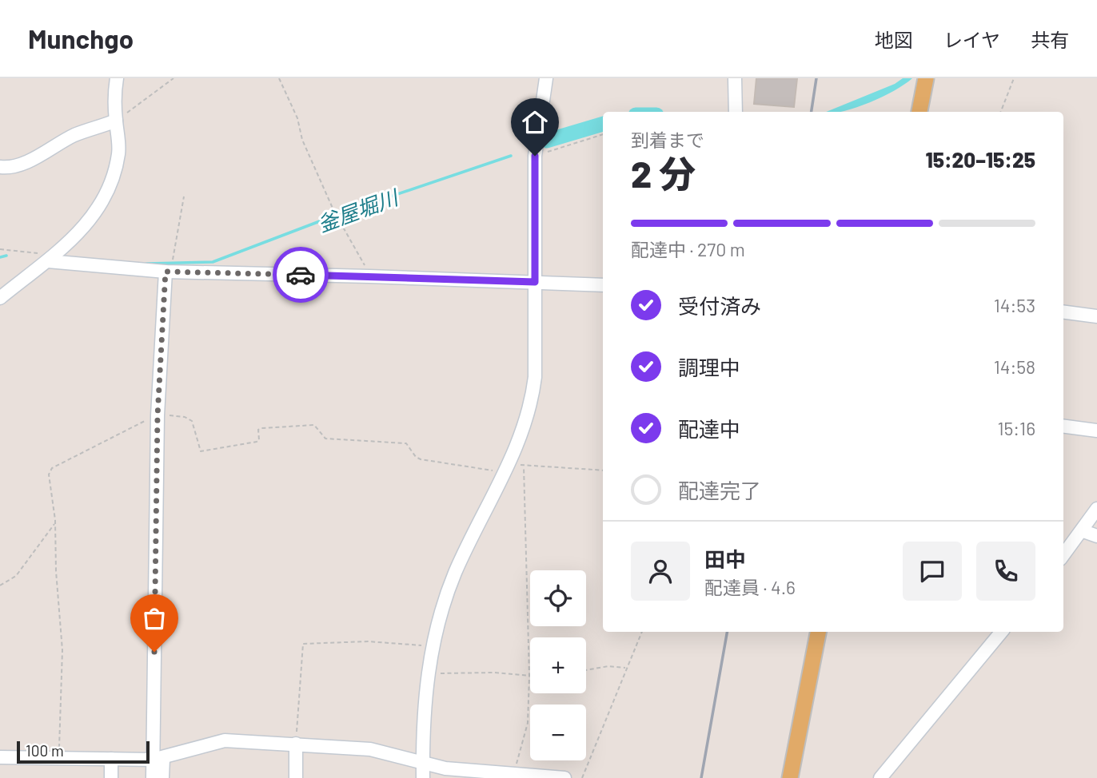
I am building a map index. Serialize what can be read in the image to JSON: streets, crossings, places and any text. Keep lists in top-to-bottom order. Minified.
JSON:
{"water":["釜屋堀川"],"scale_bar":"100 m","page":{"header":"Munchgo","nav":["地図","レイヤ","共有"],"heading":["2 分","到着まで","15:20–15:25"],"panel":["田中","配達員 · 4.6"],"bar":"配達中 · 270 m","list":[["受付済み","14:53"],["調理中","14:58"],["配達中","15:16"],"配達完了"],"map_buttons":["+","−"],"scale":"100 m"}}
